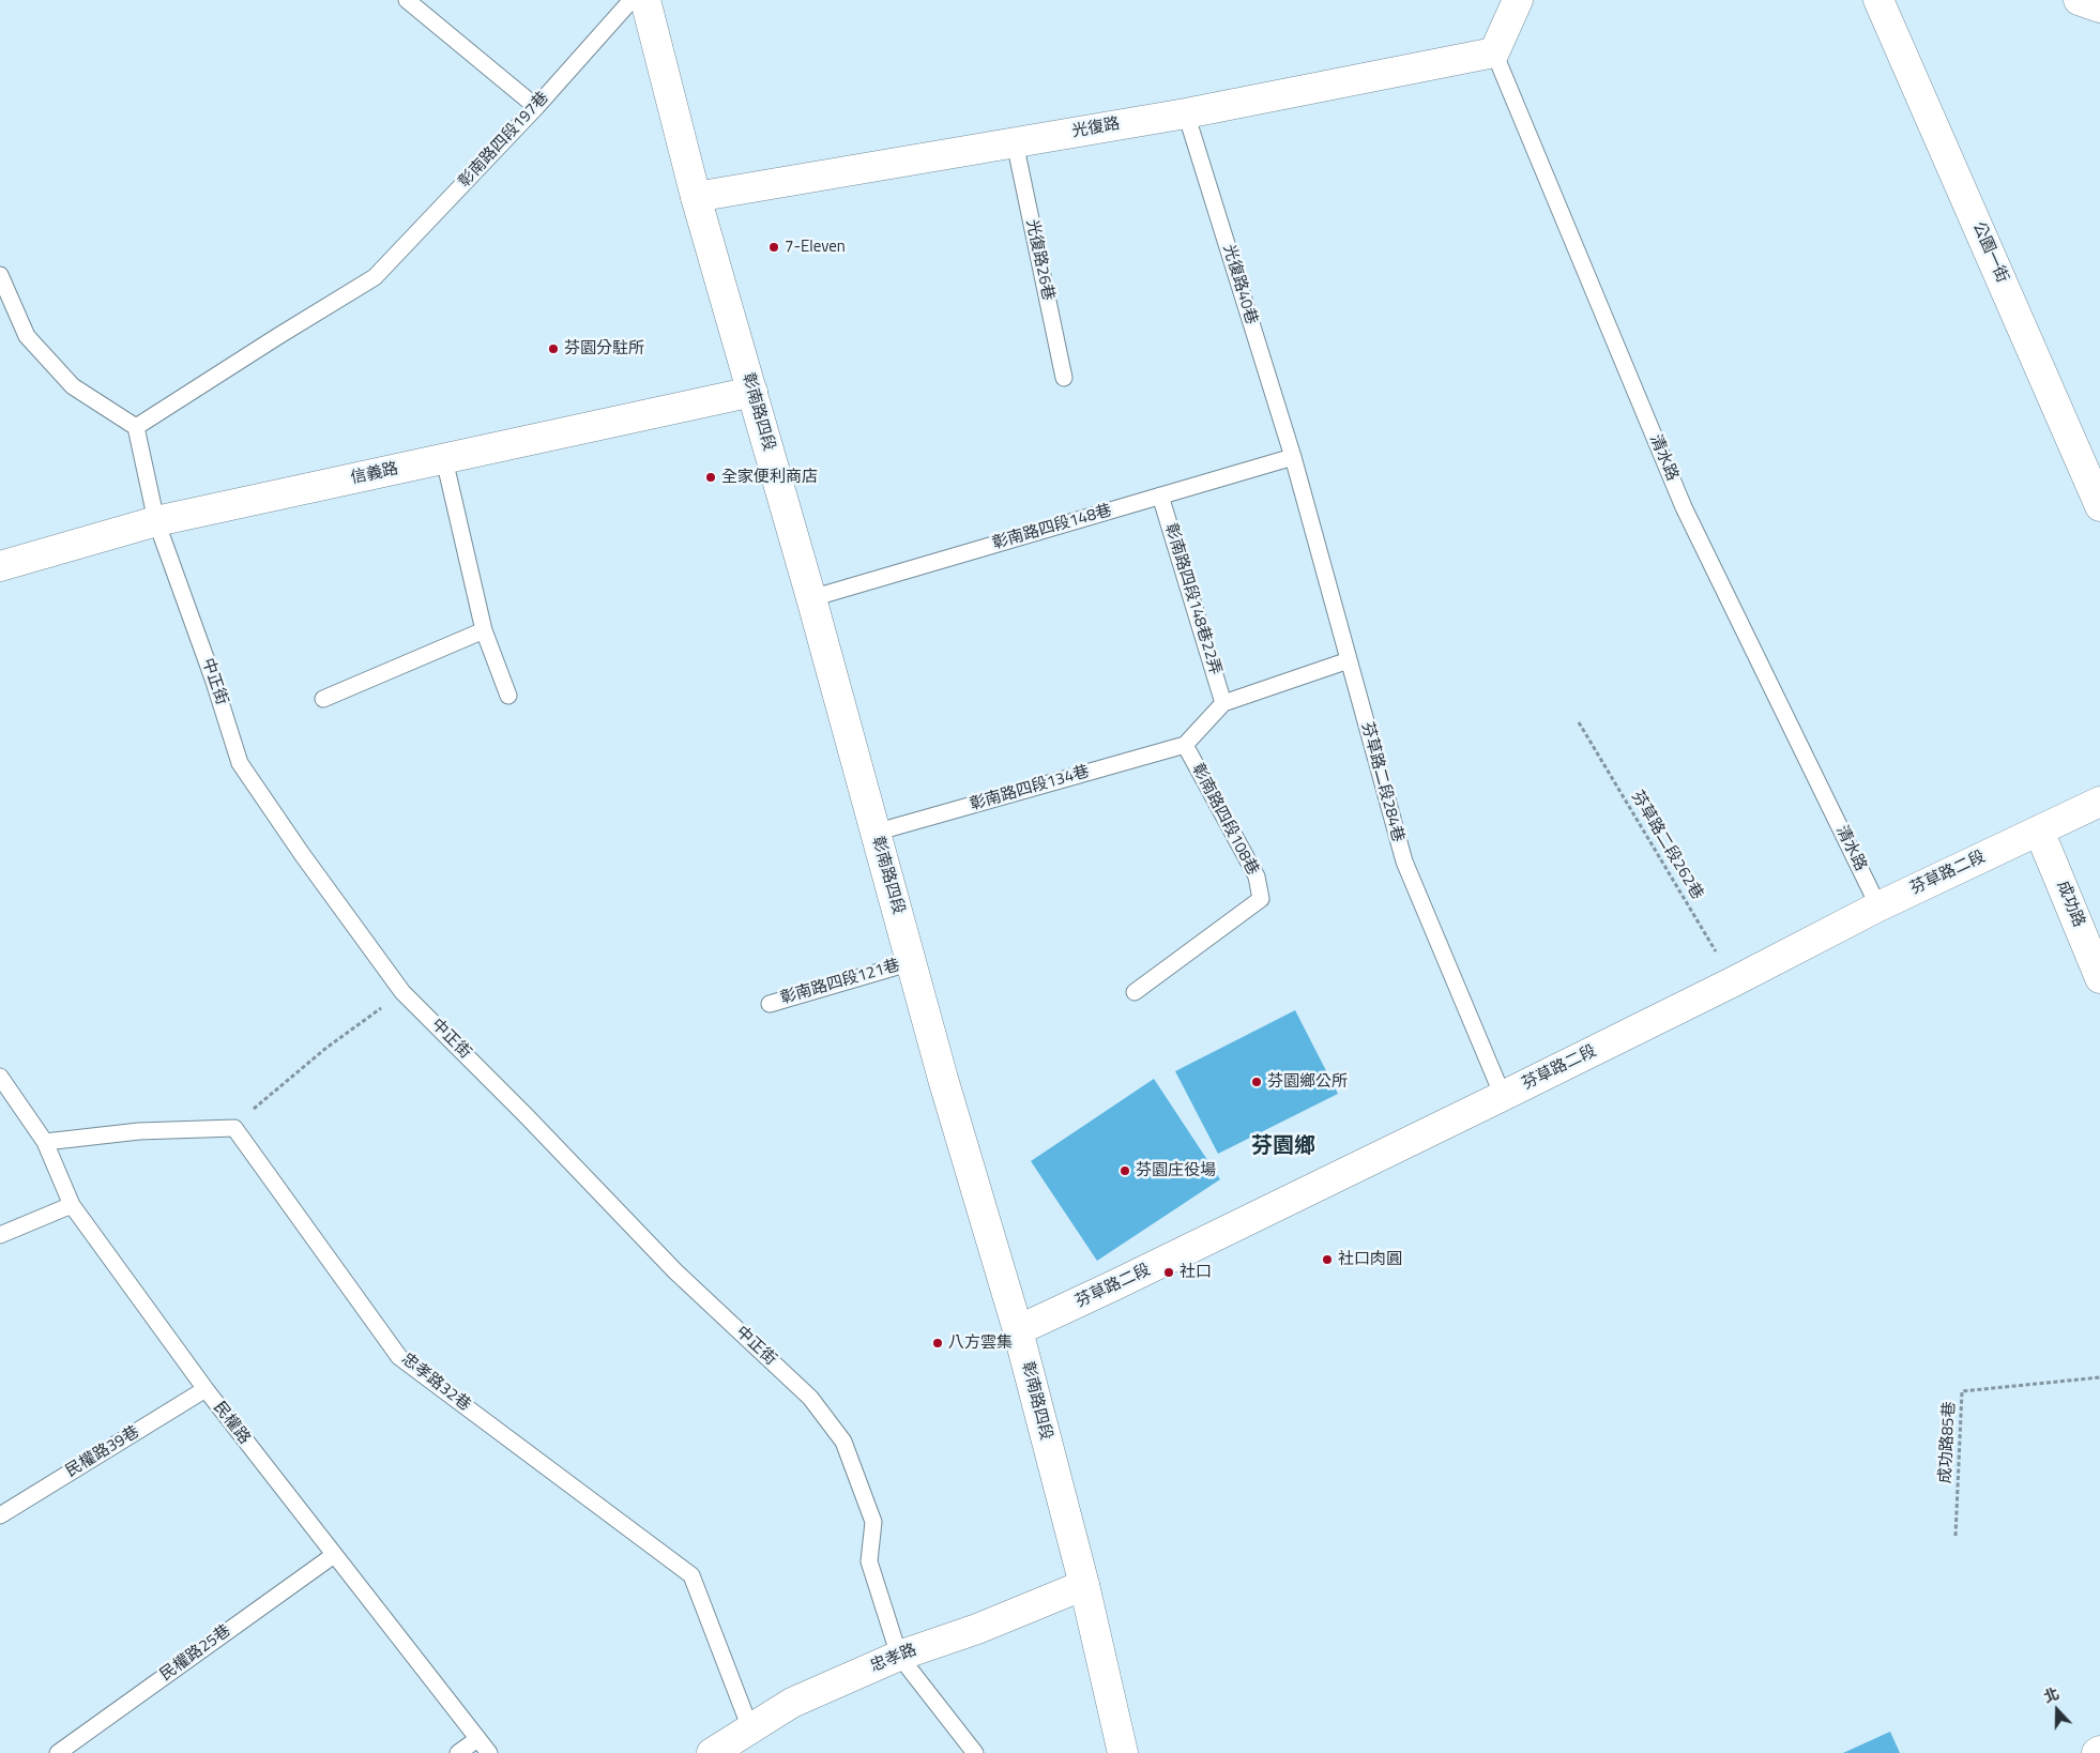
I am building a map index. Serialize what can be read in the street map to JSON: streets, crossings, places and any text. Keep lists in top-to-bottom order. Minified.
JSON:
{"streets":{"street":["光復路","公園一街","彰南路四段","信義路","芬草路二段","成功路","忠孝路"],"lane":["彰南路四段197巷","光復路26巷","光復路40巷","清水路","彰南路四段148巷","彰南路四段148巷22弄","中正街","芬草路二段284巷","彰南路四段134巷","彰南路四段108巷","彰南路四段121巷","忠孝路32巷","民權路","民權路39巷","民權路25巷"],"path":["芬草路二段262巷","成功路85巷"]},"crossings":[["光復路","光復路26巷"],["光復路","光復路40巷"],["光復路","彰南路四段"],["光復路","清水路"],["彰南路四段197巷","中正街"],["光復路40巷","彰南路四段148巷"],["光復路40巷","芬草路二段284巷"],["彰南路四段","信義路"],["彰南路四段","彰南路四段148巷"],["彰南路四段","彰南路四段134巷"],["彰南路四段","芬草路二段"],["彰南路四段","彰南路四段121巷"],["彰南路四段","忠孝路"],["清水路","芬草路二段"],["信義路","中正街"],["彰南路四段148巷","彰南路四段148巷22弄"],["彰南路四段148巷","芬草路二段284巷"],["中正街","忠孝路"],["芬草路二段284巷","芬草路二段"],["彰南路四段134巷","彰南路四段108巷"],["芬草路二段262巷","芬草路二段"],["芬草路二段","成功路"],["忠孝路32巷","忠孝路"],["民權路","民權路39巷"],["民權路","民權路25巷"]],"districts":["芬園鄉"],"places":["7-Eleven","芬園分駐所","全家便利商店","芬園鄉公所","芬園庄役場","社口肉圓","社口","八方雲集"],"north":"top"}
